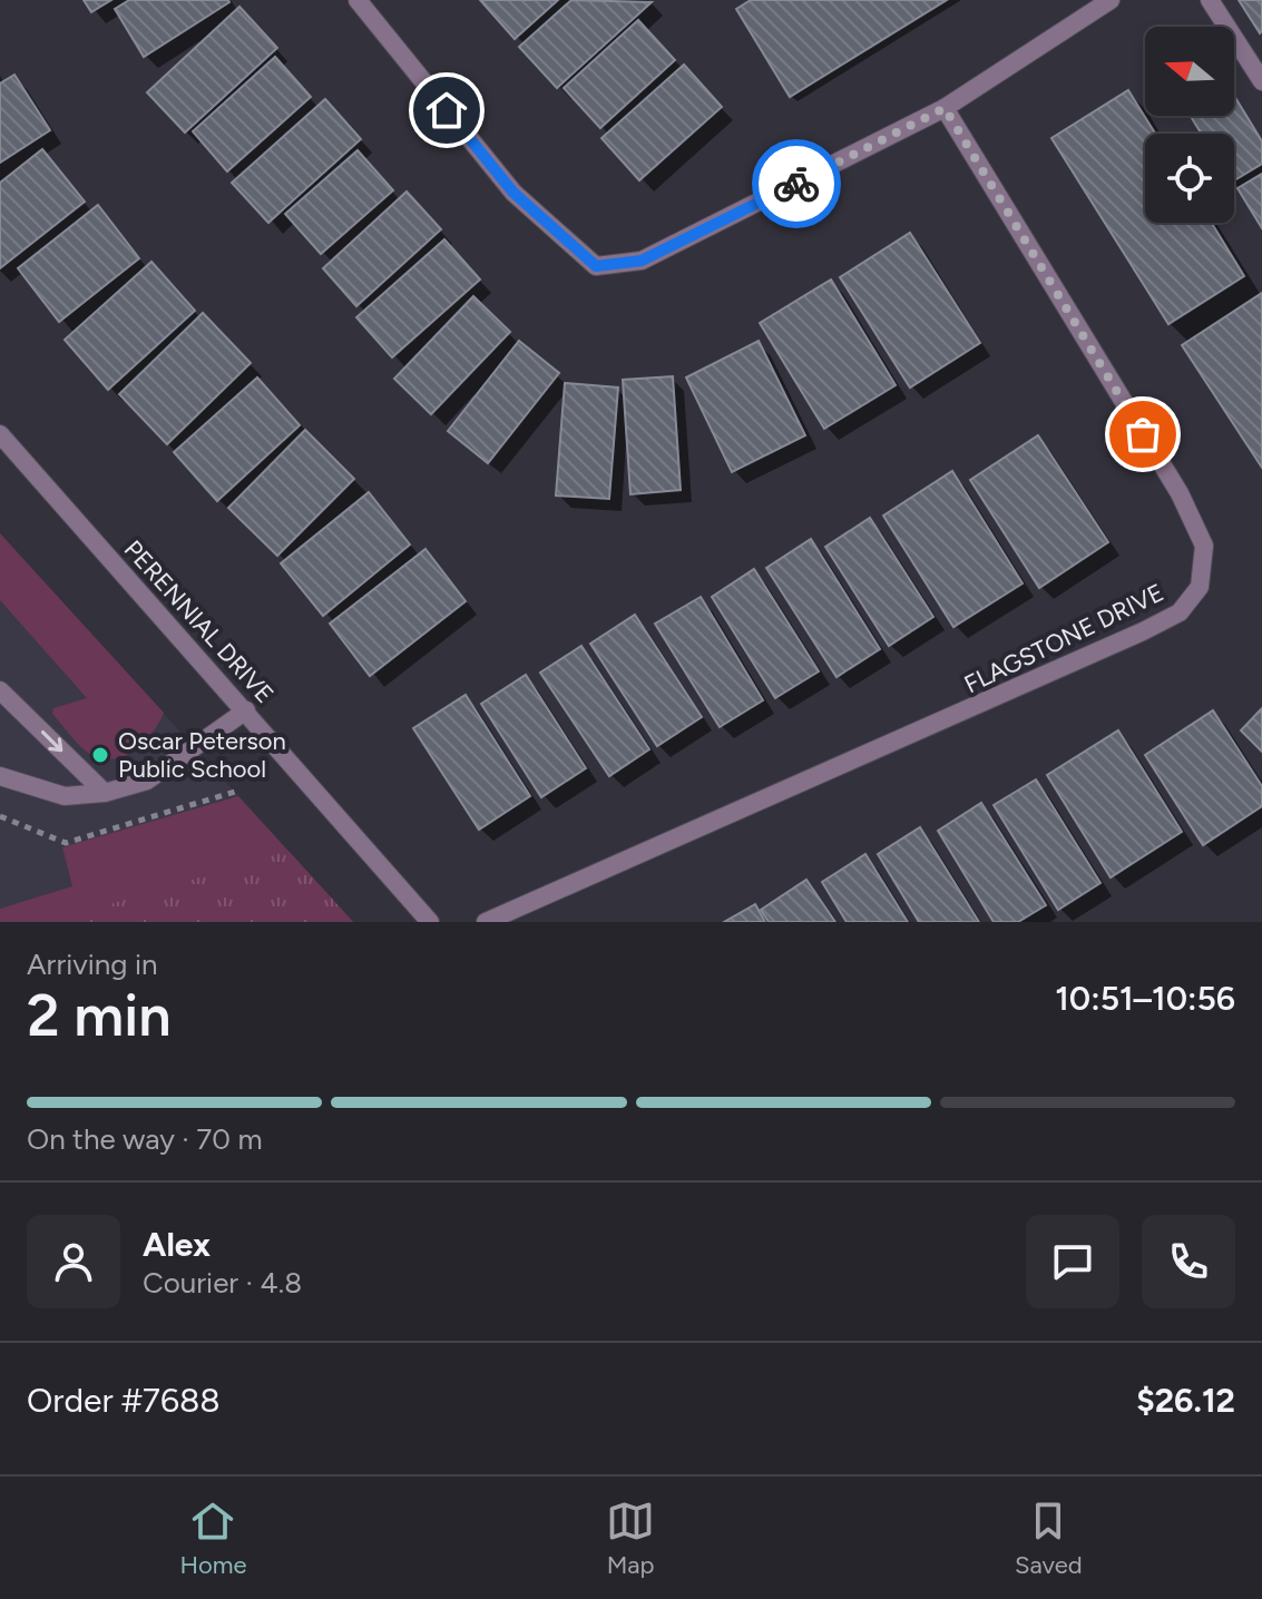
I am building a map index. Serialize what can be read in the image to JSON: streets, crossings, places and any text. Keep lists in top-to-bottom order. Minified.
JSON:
{"streets":{"street":["PERENNIAL DRIVE","FLAGSTONE DRIVE"]},"places":["Oscar Peterson Public School"],"north":"left","page":{"heading":["2 min","Arriving in","10:51–10:56"],"panel":["Alex","Courier · 4.8","Order #7688","$26.12"],"bar":"On the way · 70 m","tabs":["Home","Map","Saved"]}}
